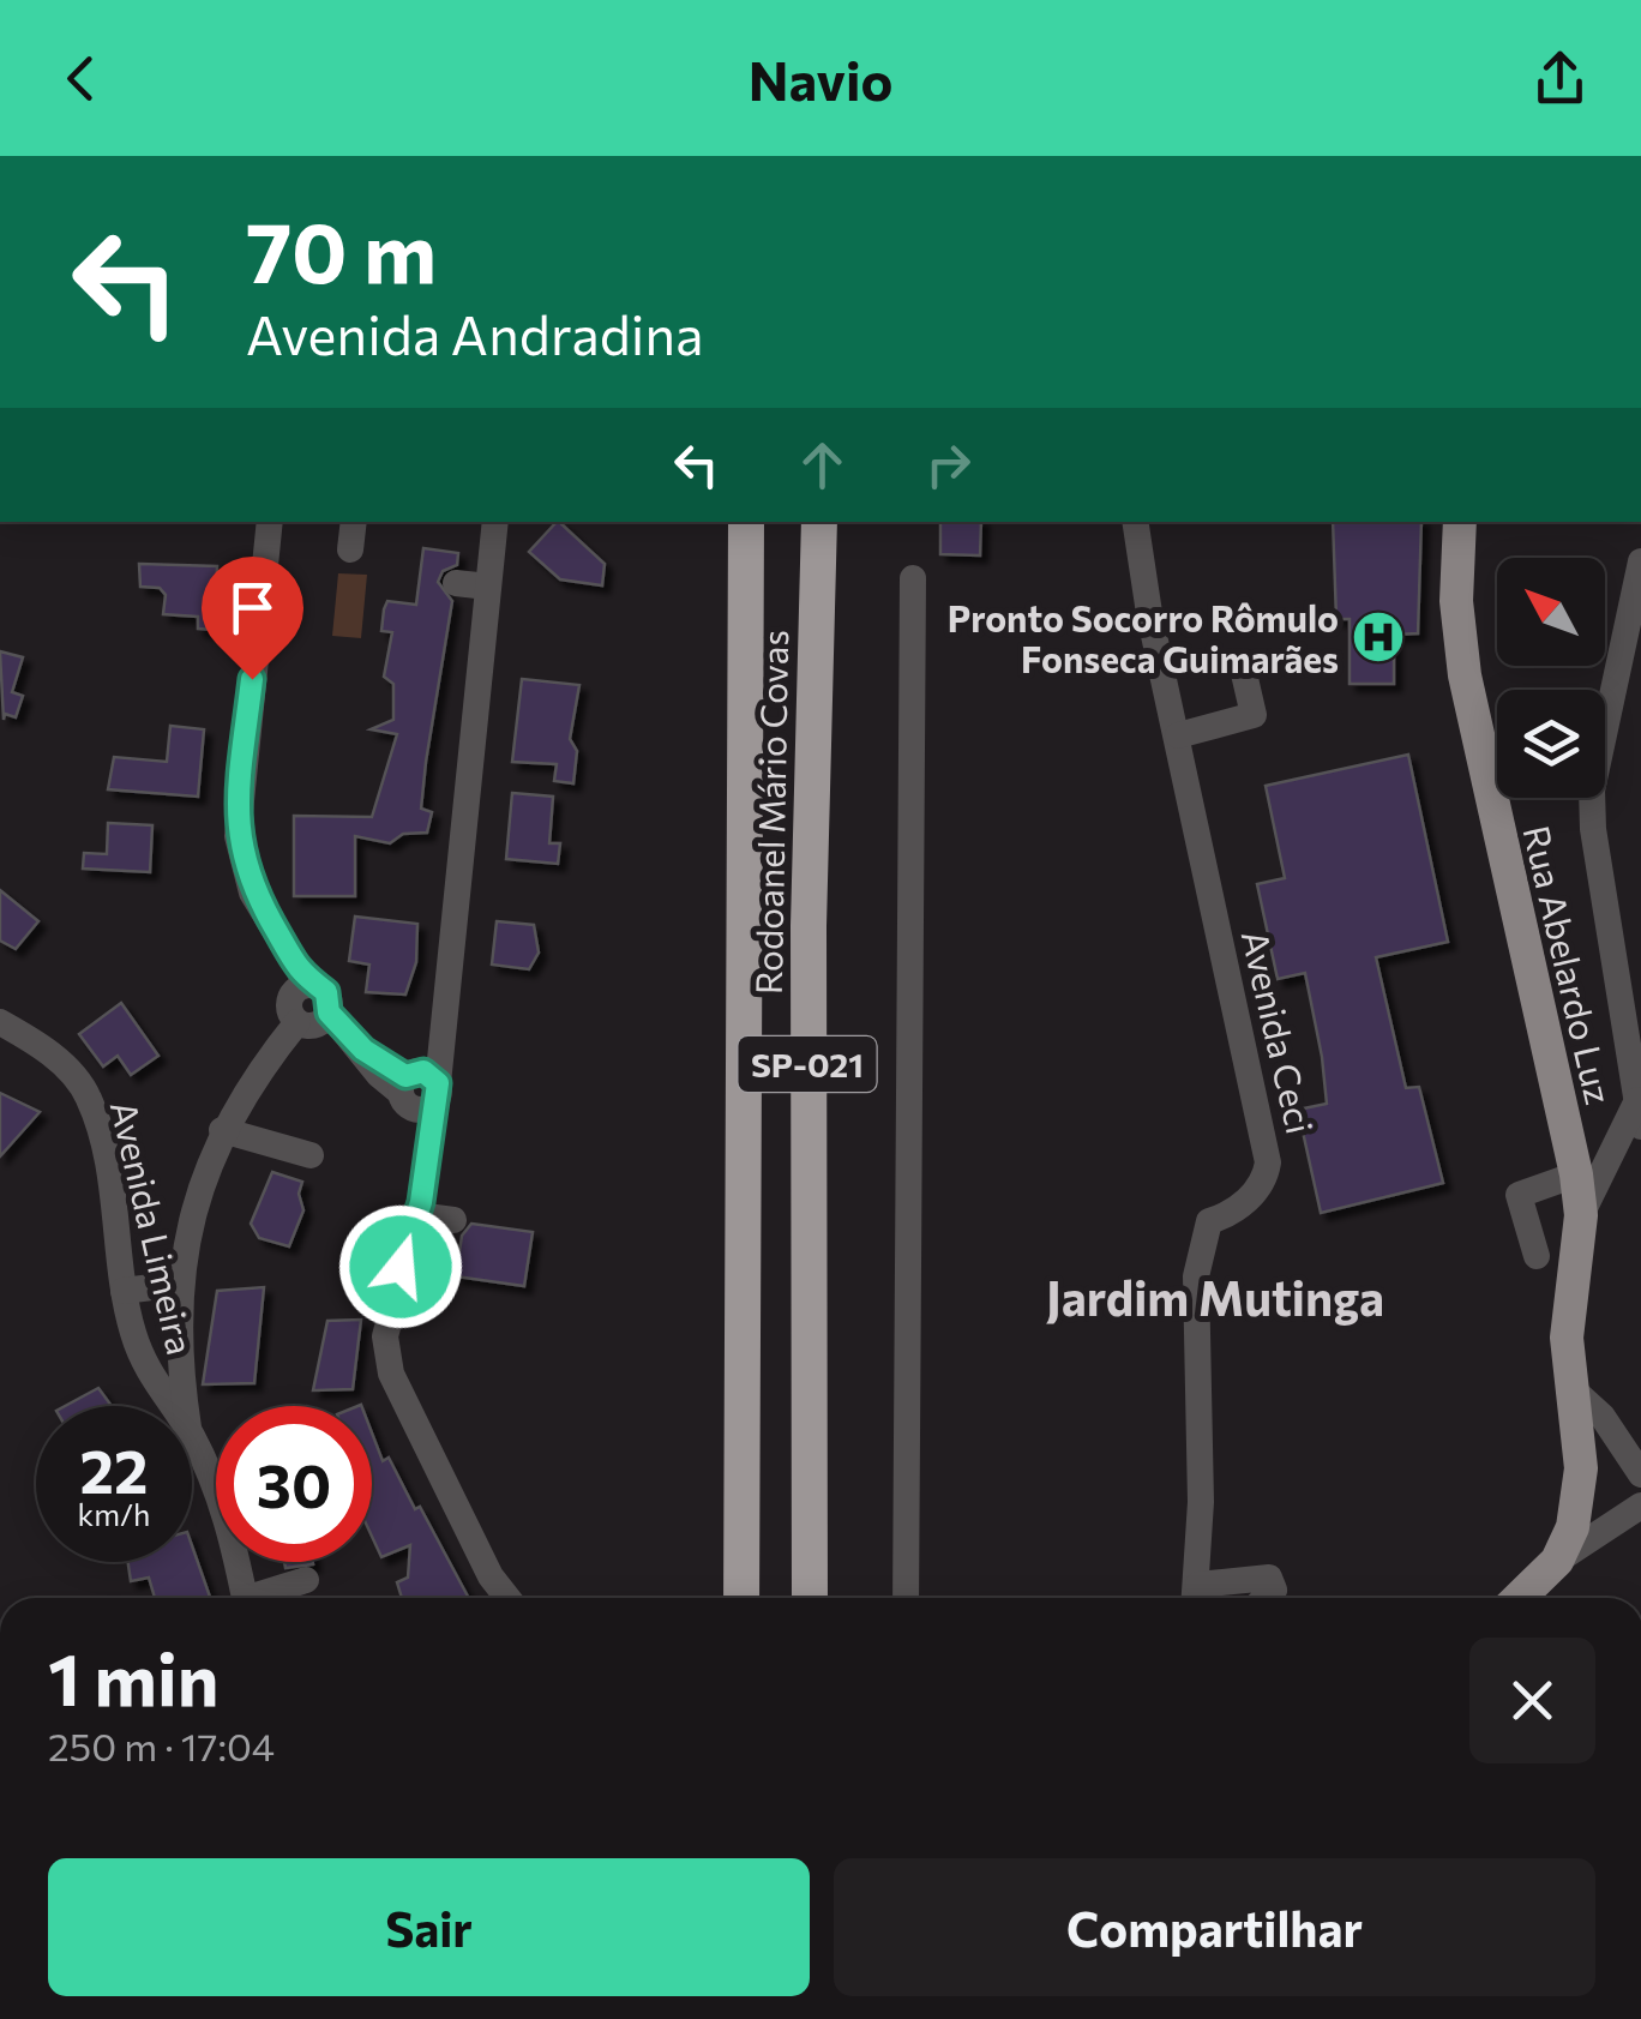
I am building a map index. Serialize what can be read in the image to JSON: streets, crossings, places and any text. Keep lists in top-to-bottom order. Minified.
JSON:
{"streets":{"highway":["Rodoanel Mário Covas","SP-021"],"main road":["Rua Abelardo Luz"],"street":["Avenida Ceci","Avenida Limeira"]},"districts":["Jardim Mutinga"],"places":{"hospital":["Pronto Socorro Rômulo Fonseca Guimarães"]},"north":"top left","page":{"header":"Navio","turn":["70 m","Avenida Andradina"],"speed":"22 km/h","limit":"30","heading":["1 min","250 m · 17:04"],"buttons":["Sair","Compartilhar"]}}
